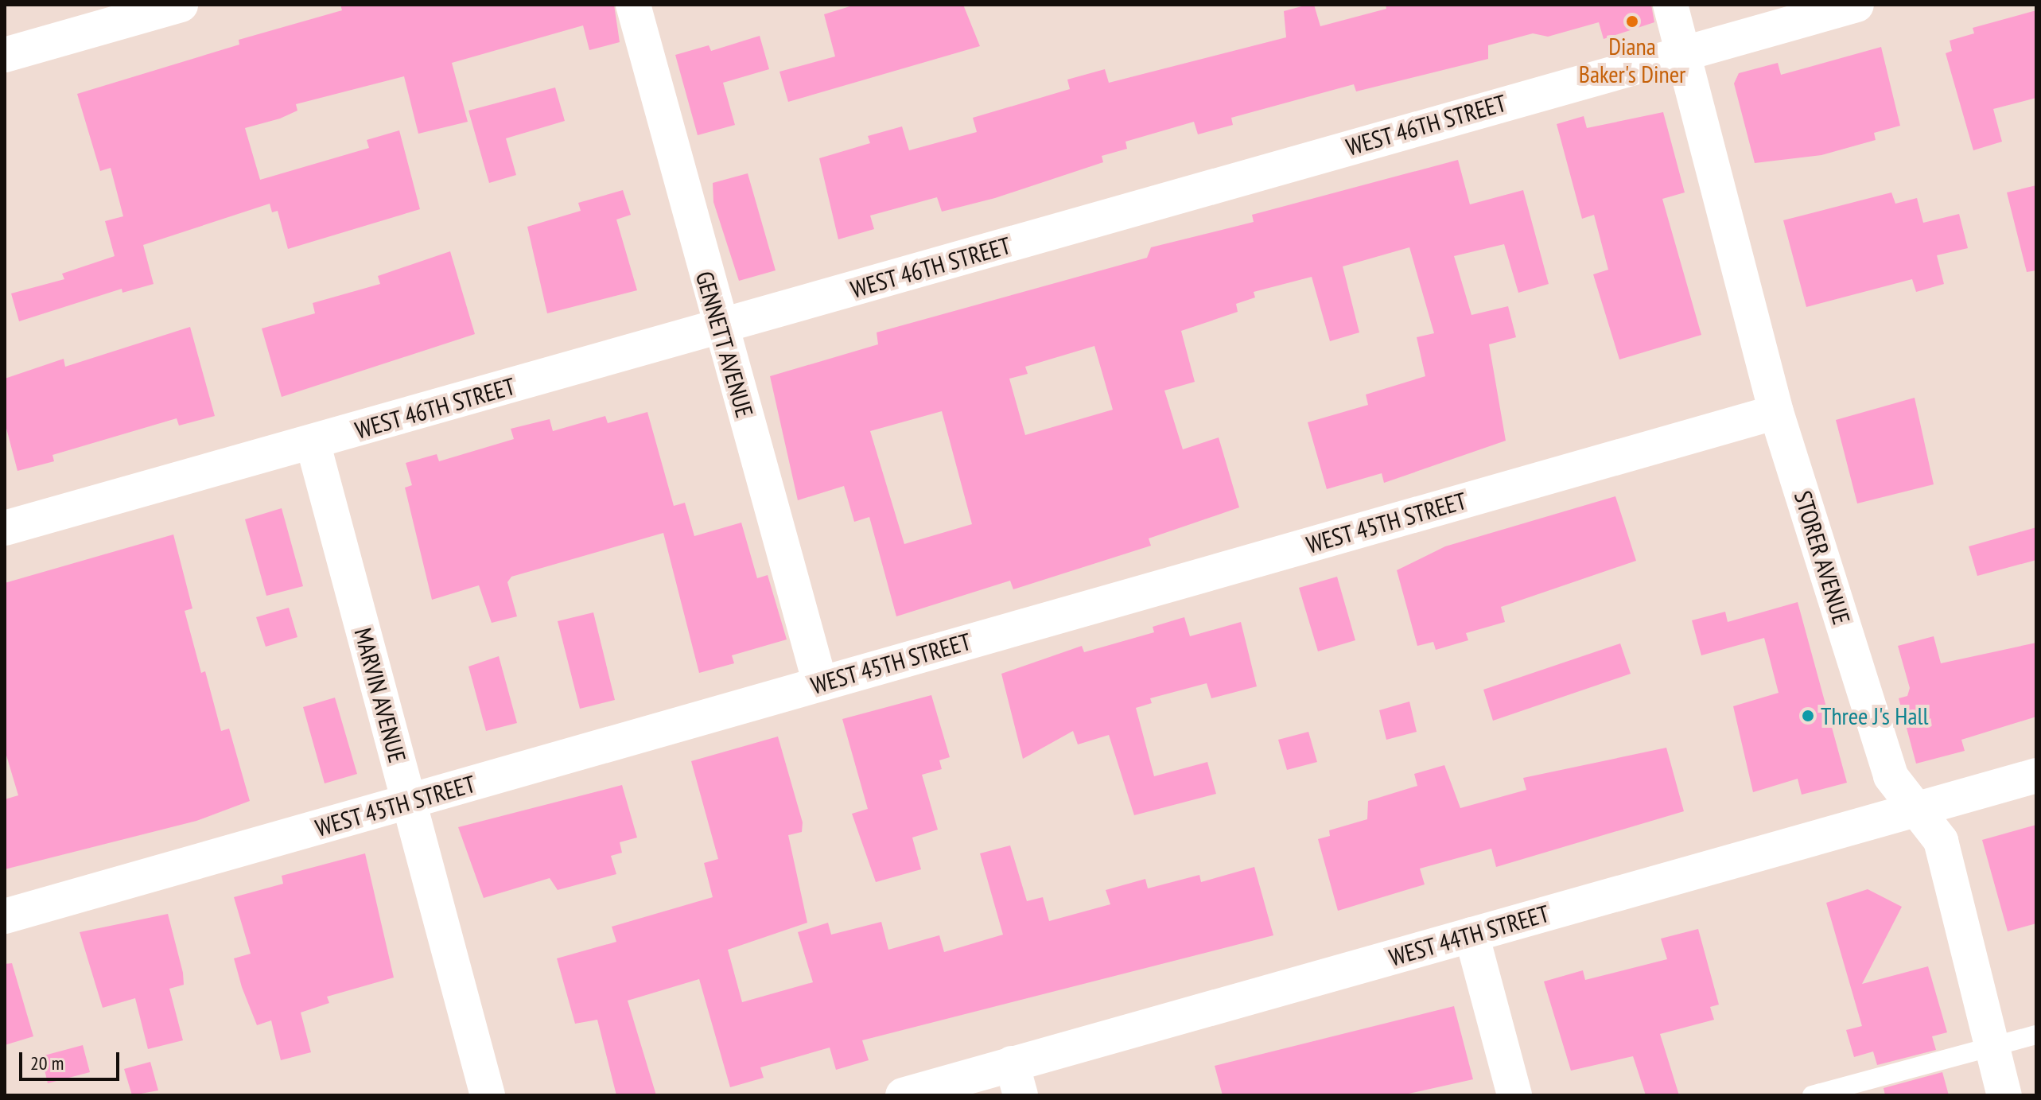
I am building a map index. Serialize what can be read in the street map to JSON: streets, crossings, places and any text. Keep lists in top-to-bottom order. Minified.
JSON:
{"streets":{"street":["WEST 46TH STREET","GENNETT AVENUE","WEST 45TH STREET","STORER AVENUE","MARVIN AVENUE","WEST 44TH STREET"]},"crossings":[["WEST 46TH STREET","GENNETT AVENUE"],["WEST 46TH STREET","STORER AVENUE"],["WEST 46TH STREET","MARVIN AVENUE"],["GENNETT AVENUE","WEST 45TH STREET"],["WEST 45TH STREET","STORER AVENUE"],["WEST 45TH STREET","MARVIN AVENUE"],["STORER AVENUE","WEST 44TH STREET"]],"places":["Diana Baker's Diner","Three J's Hall"],"scale_bar":"20 m"}
